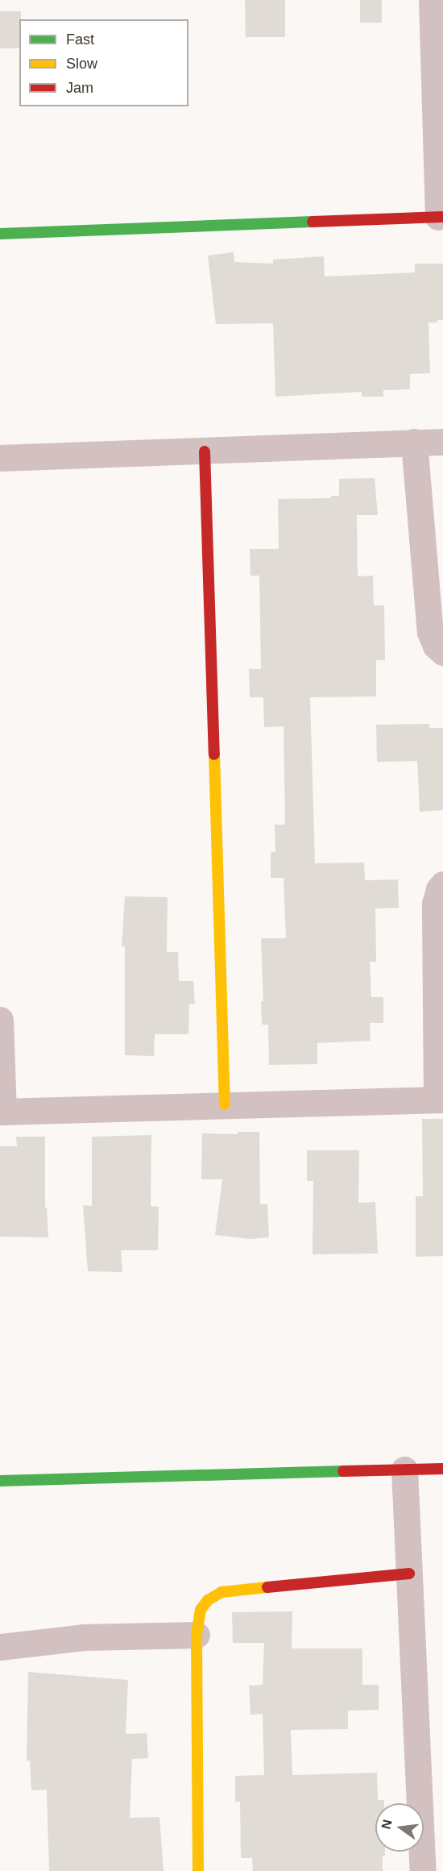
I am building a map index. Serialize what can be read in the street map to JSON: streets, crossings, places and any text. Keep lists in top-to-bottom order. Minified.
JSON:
{"legend":["Fast","Slow","Jam"],"north":"left"}
